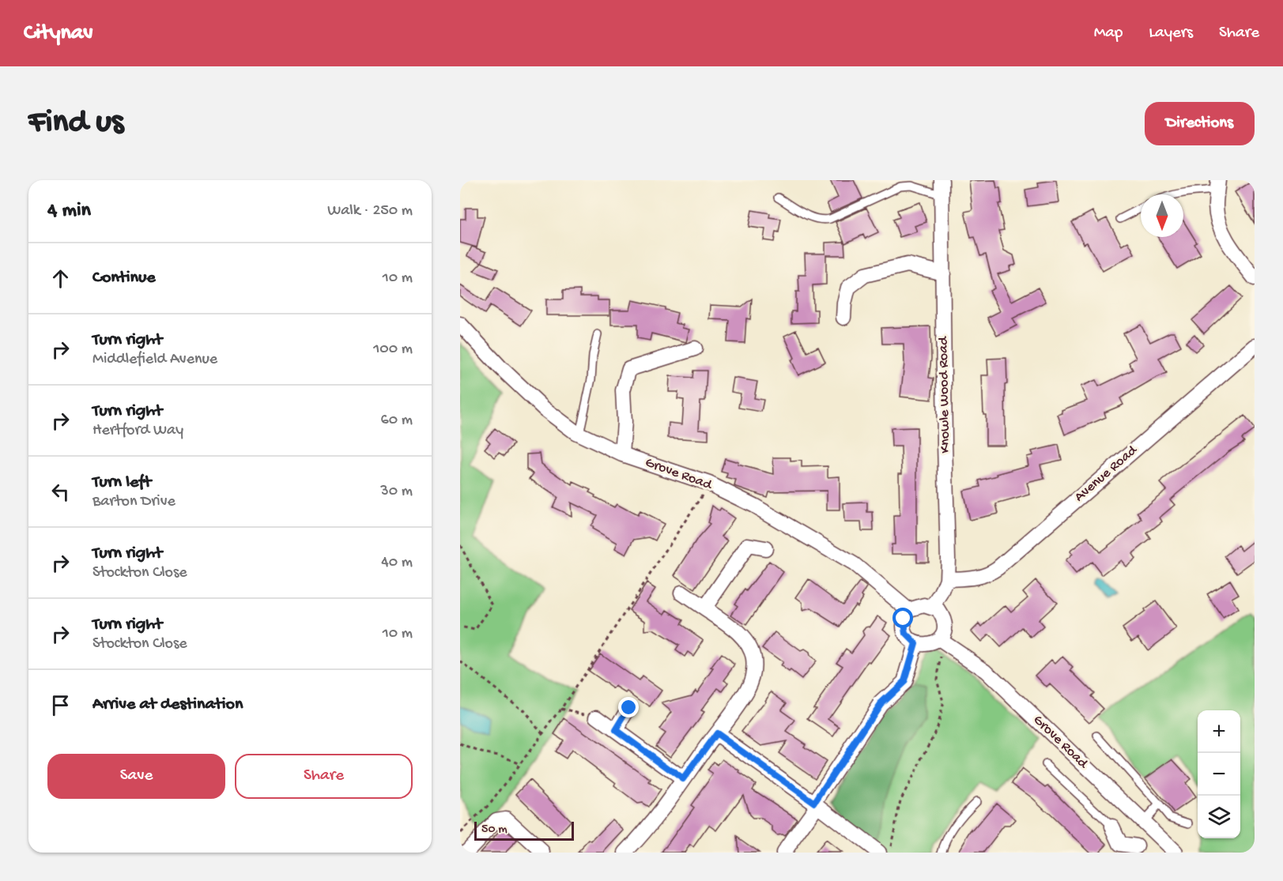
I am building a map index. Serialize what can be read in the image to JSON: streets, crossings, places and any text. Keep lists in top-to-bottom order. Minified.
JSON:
{"streets":{"street":["Knowle Wood Road","Grove Road","Avenue Road"]},"crossings":[["Knowle Wood Road","Grove Road"],["Knowle Wood Road","Avenue Road"]],"scale_bar":"50 m","north":"bottom","page":{"header":"Citynav","nav":["Map","Layers","Share"],"buttons":["Directions",["Save","Share"]],"title":"Find us","heading":["4 min","Walk · 250 m"],"list":[["Continue","10 m"],["Turn right","Middlefield Avenue","100 m"],["Turn right","Hertford Way","60 m"],["Turn left","Barton Drive","30 m"],["Turn right","Stockton Close","40 m"],["Turn right","Stockton Close","10 m"],"Arrive at destination"],"map_buttons":["+","−"],"scale":"50 m"}}
